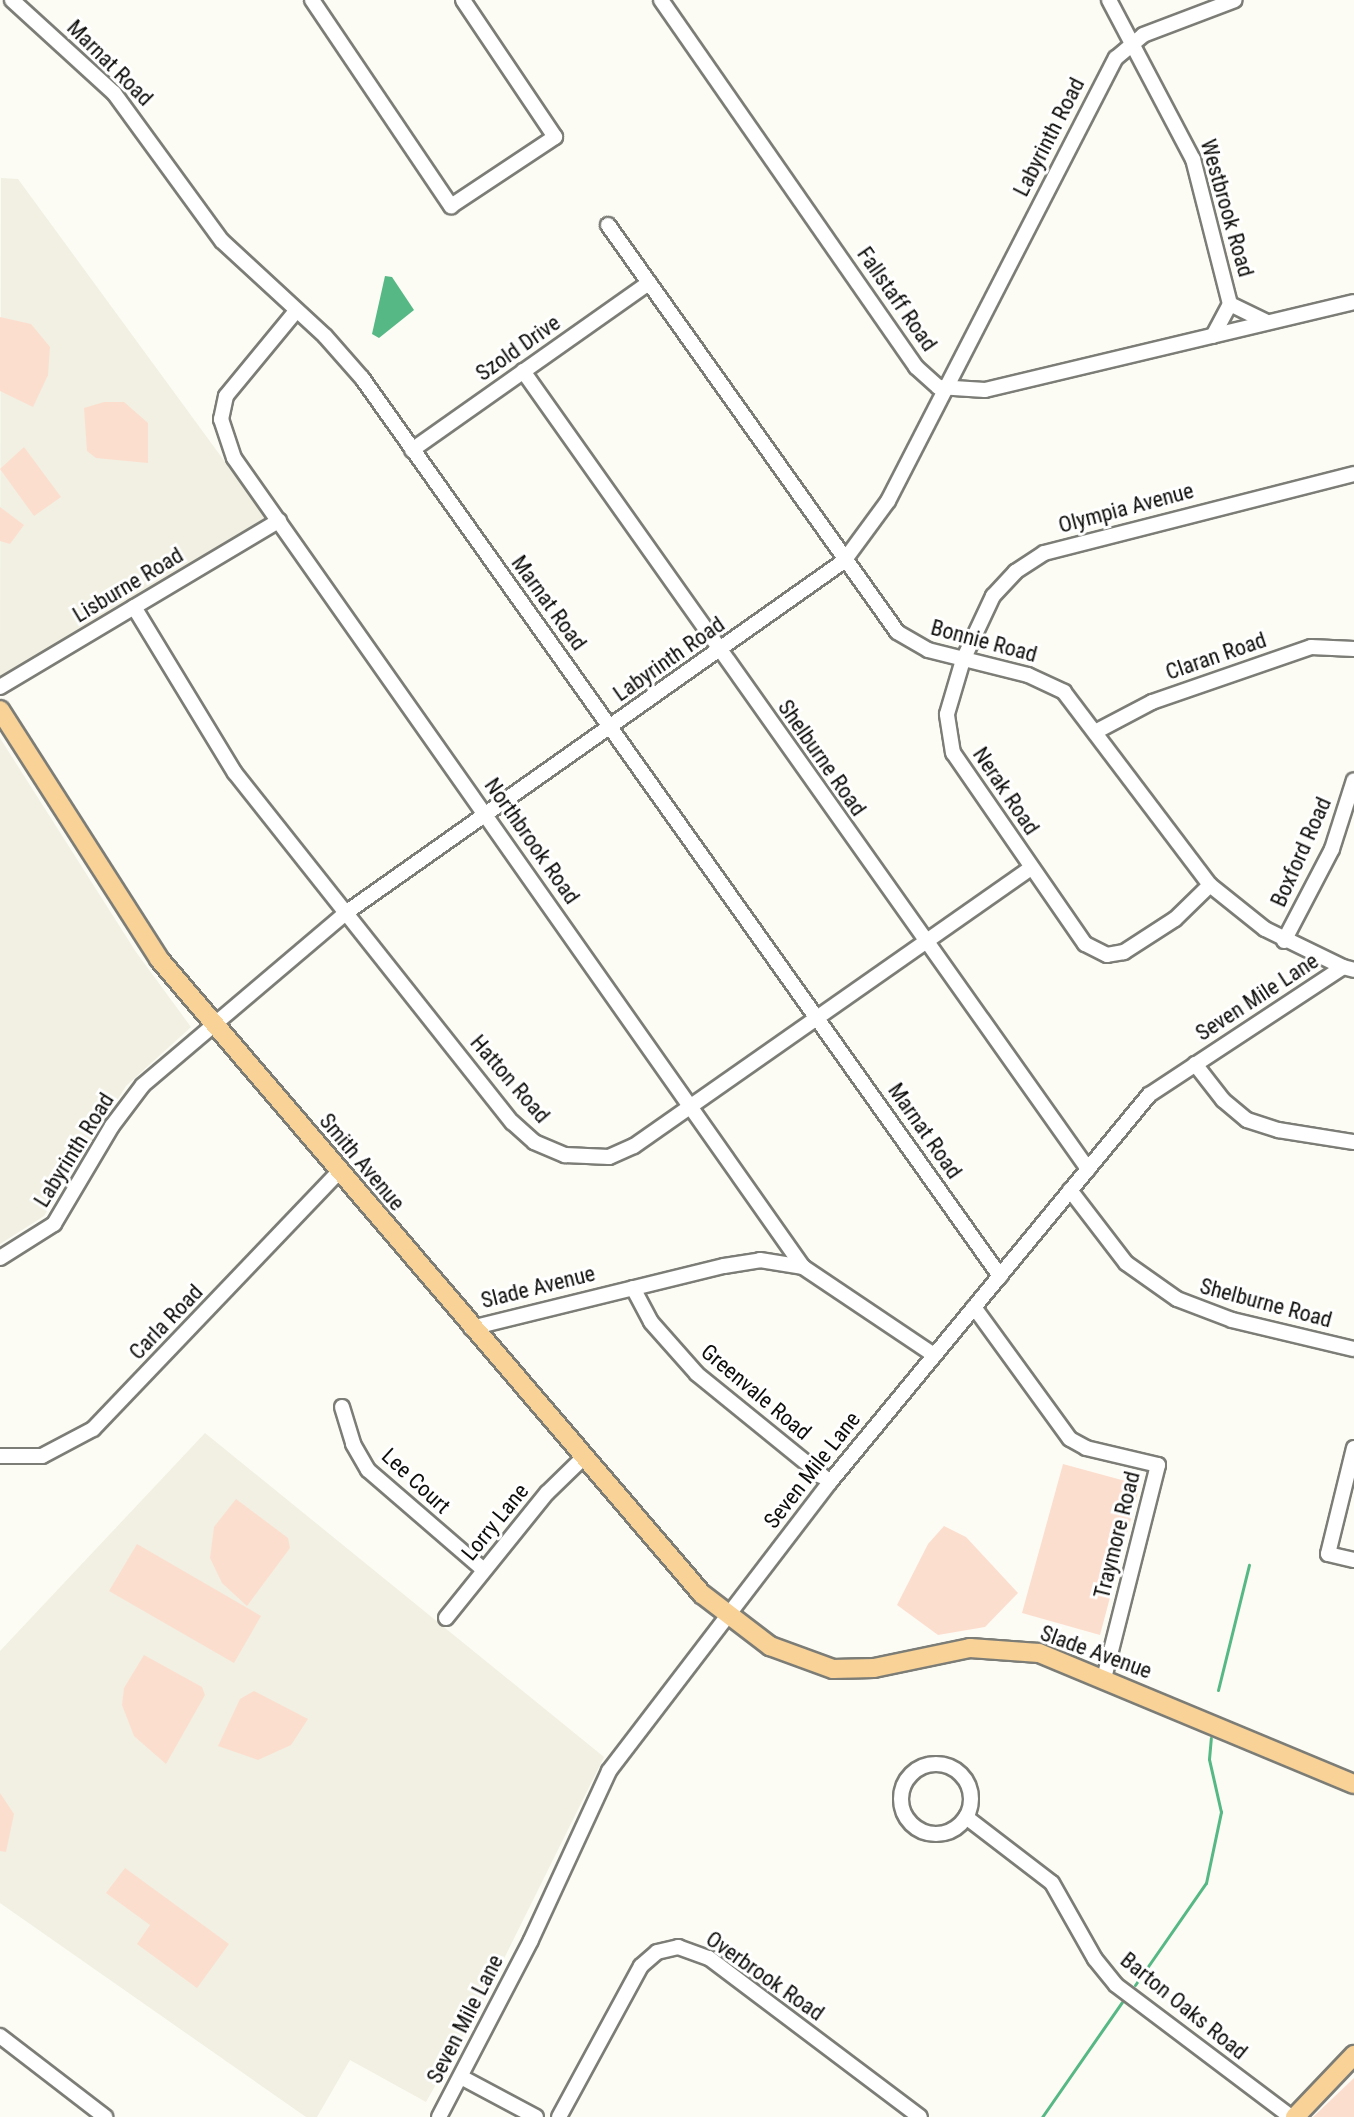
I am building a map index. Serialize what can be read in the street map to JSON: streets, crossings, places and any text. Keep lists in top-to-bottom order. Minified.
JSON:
{"streets":{"main road":["Smith Avenue","Slade Avenue"],"street":["Marnat Road","Labyrinth Road","Westbrook Road","Fallstaff Road","Szold Drive","Olympia Avenue","Lisburne Road","Bonnie Road","Claran Road","Shelburne Road","Nerak Road","Northbrook Road","Boxford Road","Seven Mile Lane","Hatton Road","Carla Road","Greenvale Road","Lee Court","Lorry Lane","Traymore Road","Overbrook Road","Barton Oaks Road"]},"crossings":[["Marnat Road","Labyrinth Road"],["Marnat Road","Szold Drive"],["Marnat Road","Northbrook Road"],["Marnat Road","Seven Mile Lane"],["Marnat Road","Hatton Road"],["Labyrinth Road","Westbrook Road"],["Labyrinth Road","Fallstaff Road"],["Labyrinth Road","Bonnie Road"],["Labyrinth Road","Shelburne Road"],["Labyrinth Road","Northbrook Road"],["Labyrinth Road","Hatton Road"],["Labyrinth Road","Smith Avenue"],["Szold Drive","Bonnie Road"],["Szold Drive","Shelburne Road"],["Olympia Avenue","Bonnie Road"],["Olympia Avenue","Nerak Road"],["Lisburne Road","Northbrook Road"],["Lisburne Road","Hatton Road"],["Bonnie Road","Claran Road"],["Bonnie Road","Nerak Road"],["Bonnie Road","Boxford Road"],["Bonnie Road","Seven Mile Lane"],["Shelburne Road","Seven Mile Lane"],["Shelburne Road","Hatton Road"],["Nerak Road","Hatton Road"],["Northbrook Road","Seven Mile Lane"],["Northbrook Road","Hatton Road"],["Northbrook Road","Slade Avenue"],["Seven Mile Lane","Smith Avenue"],["Seven Mile Lane","Slade Avenue"],["Seven Mile Lane","Greenvale Road"],["Seven Mile Lane","Traymore Road"],["Smith Avenue","Slade Avenue"],["Smith Avenue","Carla Road"],["Smith Avenue","Lorry Lane"],["Slade Avenue","Greenvale Road"],["Slade Avenue","Traymore Road"],["Lee Court","Lorry Lane"]]}
